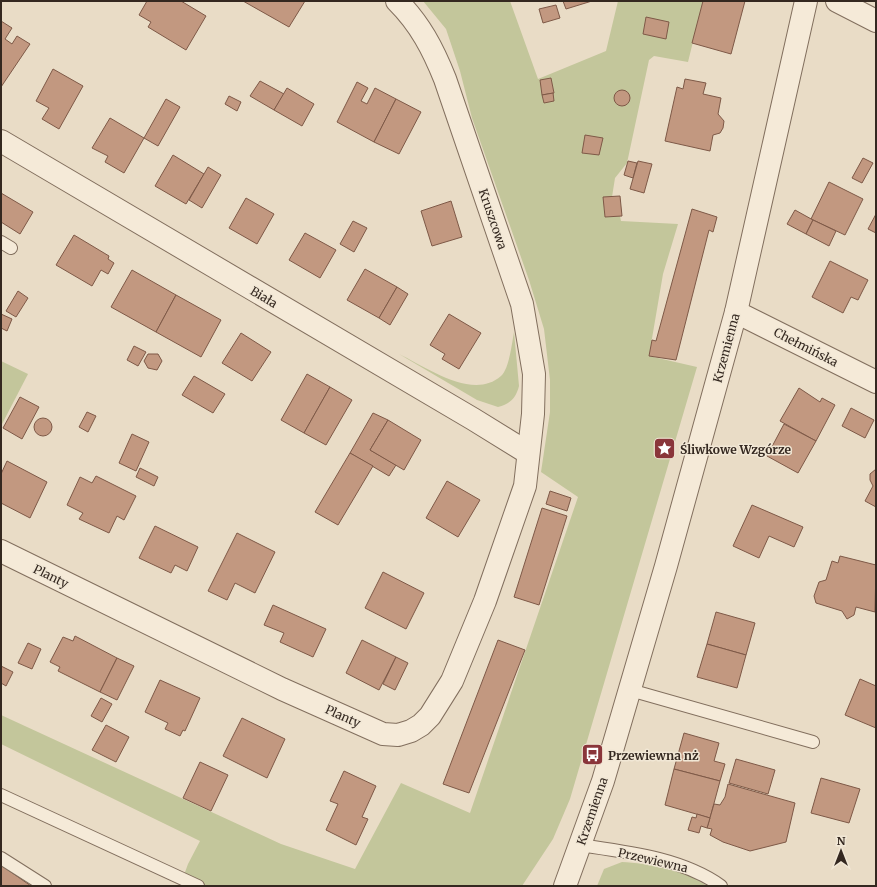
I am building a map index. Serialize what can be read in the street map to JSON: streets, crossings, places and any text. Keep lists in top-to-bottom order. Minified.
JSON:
{"streets":{"street":["Kruszcowa","Biała","Chełmińska","Krzemienna","Planty"],"lane":["Przewiewna"]},"crossings":[["Kruszcowa","Biała"],["Kruszcowa","Planty"],["Biała","Planty"],["Chełmińska","Krzemienna"],["Krzemienna","Przewiewna"]],"places":{"place":["Śliwkowe Wzgórze"],"bus stop":["Przewiewna nż"]},"north":"top"}
